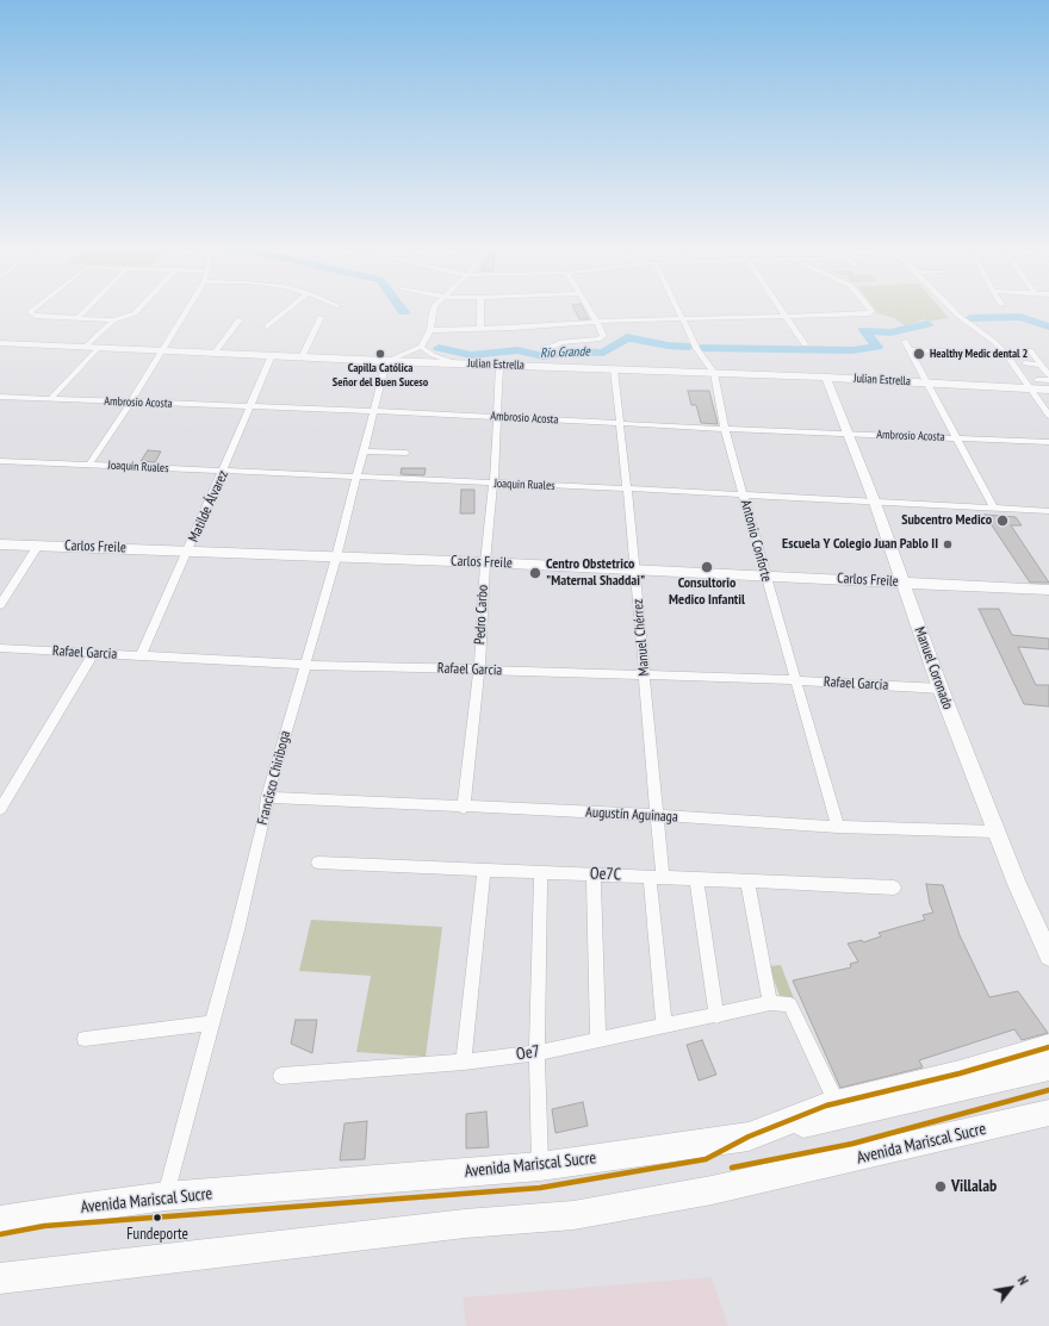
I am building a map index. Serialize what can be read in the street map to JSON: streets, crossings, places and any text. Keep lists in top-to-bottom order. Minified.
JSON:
{"streets":{"main road":["Avenida Mariscal Sucre"],"street":["Julian Estrella","Ambrosio Acosta","Joaquin Ruales","Matilde Álvarez","Antonio Conforte","Carlos Freile","Pedro Carbo","Manuel Chérrez","Rafael Garcia","Manuel Coronado","Francisco Chiriboga","Augustín Aguinaga","Oe7C","Oe7"]},"crossings":[["Julian Estrella","Matilde Álvarez"],["Julian Estrella","Antonio Conforte"],["Julian Estrella","Pedro Carbo"],["Julian Estrella","Manuel Chérrez"],["Julian Estrella","Manuel Coronado"],["Julian Estrella","Francisco Chiriboga"],["Ambrosio Acosta","Matilde Álvarez"],["Ambrosio Acosta","Antonio Conforte"],["Ambrosio Acosta","Pedro Carbo"],["Ambrosio Acosta","Manuel Chérrez"],["Ambrosio Acosta","Manuel Coronado"],["Ambrosio Acosta","Francisco Chiriboga"],["Joaquin Ruales","Matilde Álvarez"],["Joaquin Ruales","Antonio Conforte"],["Joaquin Ruales","Pedro Carbo"],["Joaquin Ruales","Manuel Chérrez"],["Joaquin Ruales","Manuel Coronado"],["Joaquin Ruales","Francisco Chiriboga"],["Matilde Álvarez","Carlos Freile"],["Matilde Álvarez","Rafael Garcia"],["Antonio Conforte","Carlos Freile"],["Antonio Conforte","Rafael Garcia"],["Antonio Conforte","Augustín Aguinaga"],["Carlos Freile","Pedro Carbo"],["Carlos Freile","Manuel Chérrez"],["Carlos Freile","Manuel Coronado"],["Carlos Freile","Francisco Chiriboga"],["Pedro Carbo","Rafael Garcia"],["Pedro Carbo","Augustín Aguinaga"],["Manuel Chérrez","Rafael Garcia"],["Manuel Chérrez","Augustín Aguinaga"],["Manuel Chérrez","Oe7C"],["Manuel Chérrez","Oe7"],["Rafael Garcia","Manuel Coronado"],["Rafael Garcia","Francisco Chiriboga"],["Manuel Coronado","Augustín Aguinaga"],["Francisco Chiriboga","Augustín Aguinaga"],["Francisco Chiriboga","Avenida Mariscal Sucre"]],"water":["Rio Grande"],"places":["Capilla Católica Señor del Buen Suceso","Healthy Medic dental 2","Subcentro Medico","Escuela Y Colegio Juan Pablo II","Consultorio Medico Infantil","Centro Obstetrico \"Maternal Shaddai\"","Villalab","Fundeporte"],"north":"top right"}
